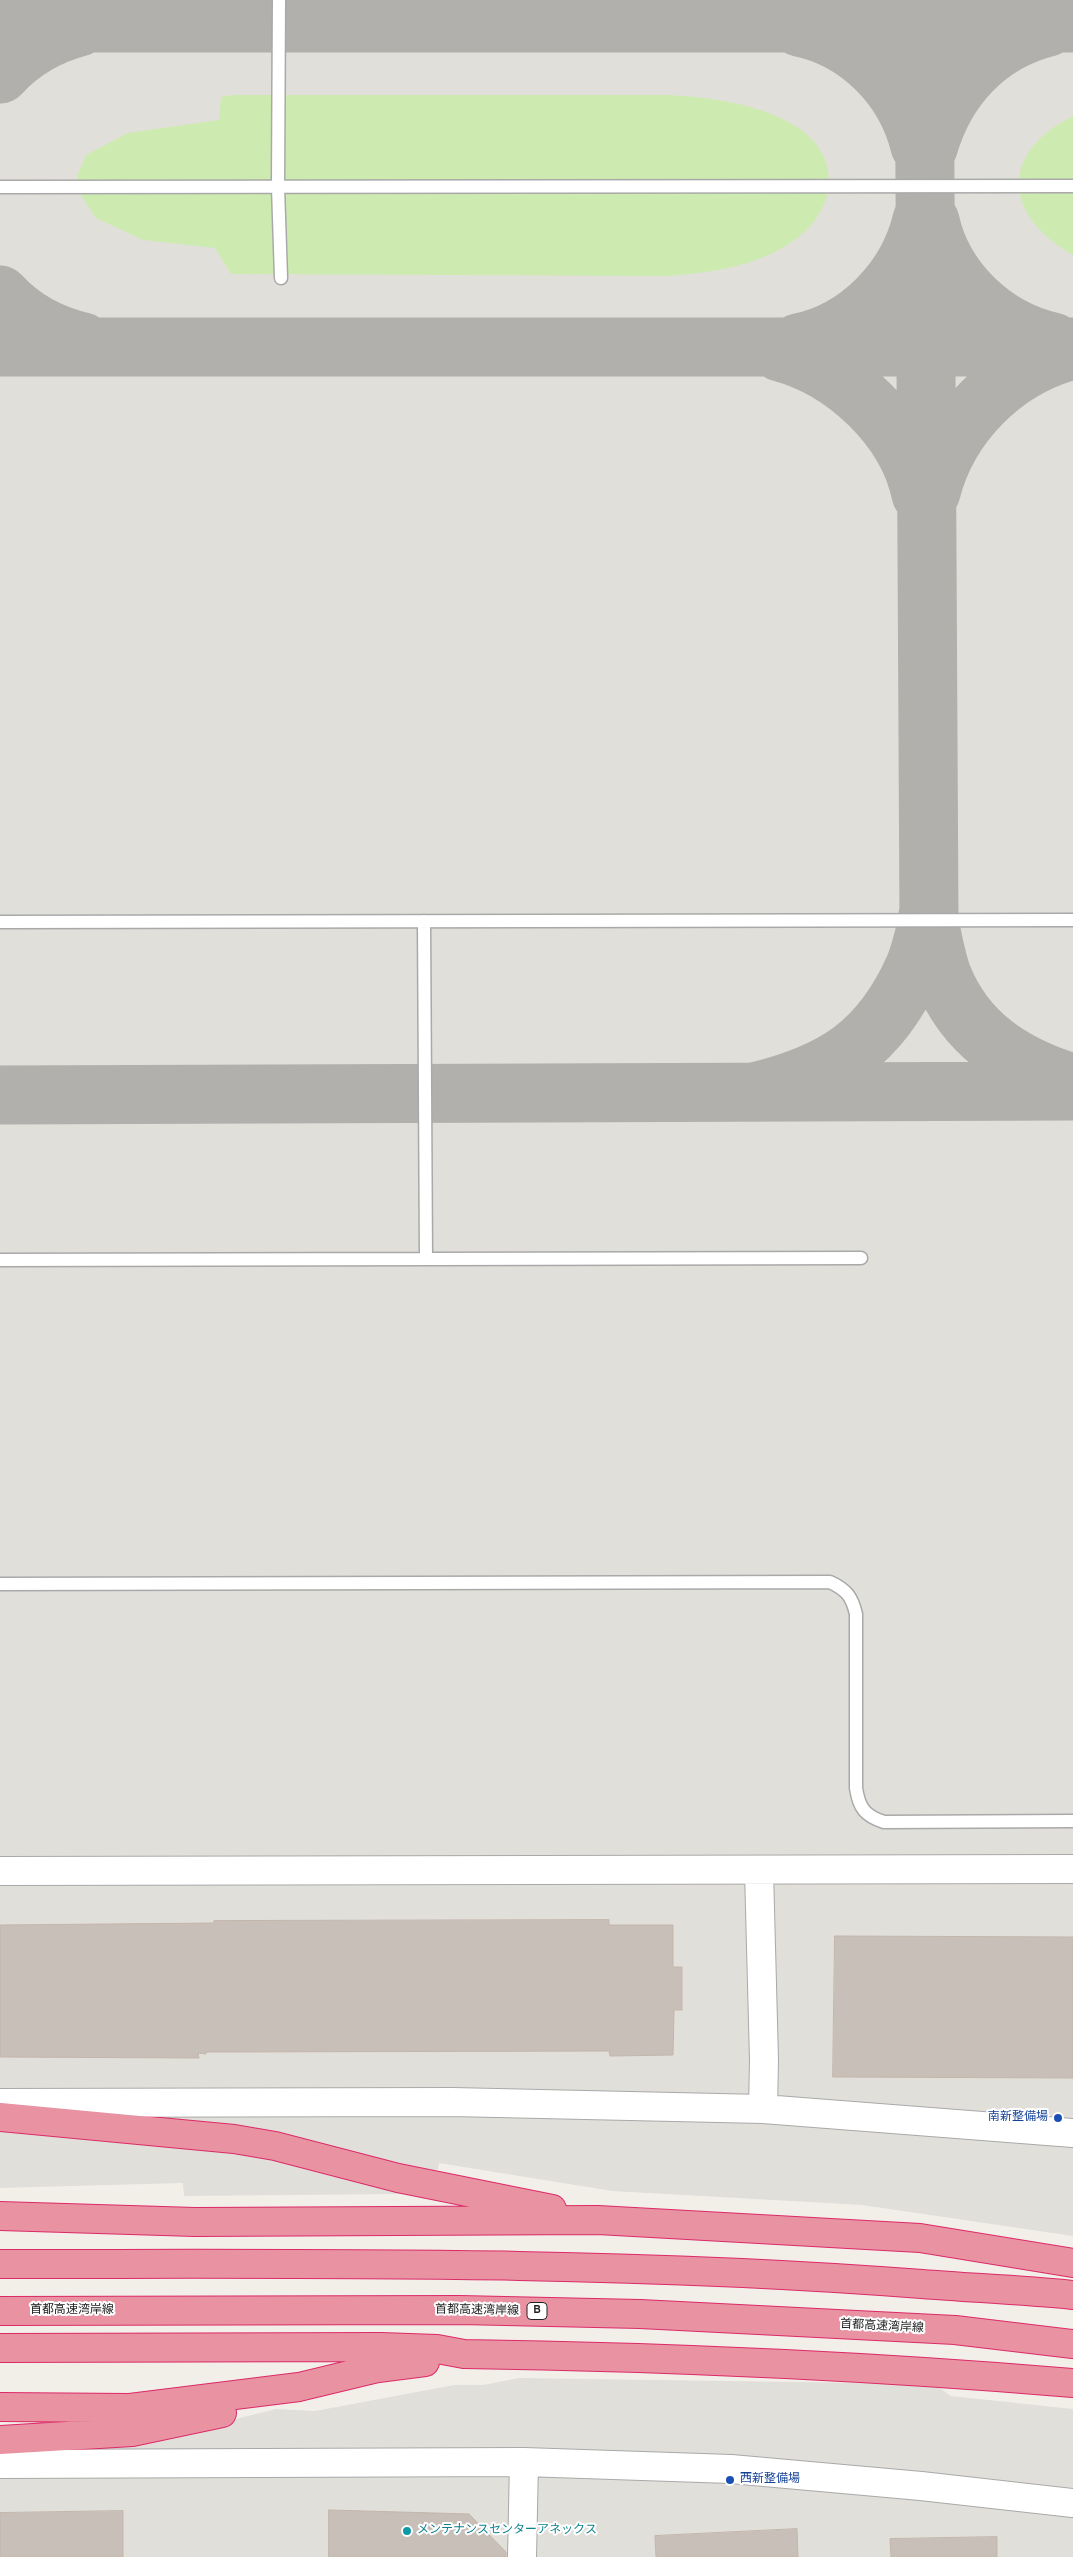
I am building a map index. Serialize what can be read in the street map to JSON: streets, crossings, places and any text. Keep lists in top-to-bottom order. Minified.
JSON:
{"streets":{"highway":["首都高速湾岸線","B"]},"places":["南新整備場","西新整備場","メンテナンスセンターアネックス"]}
